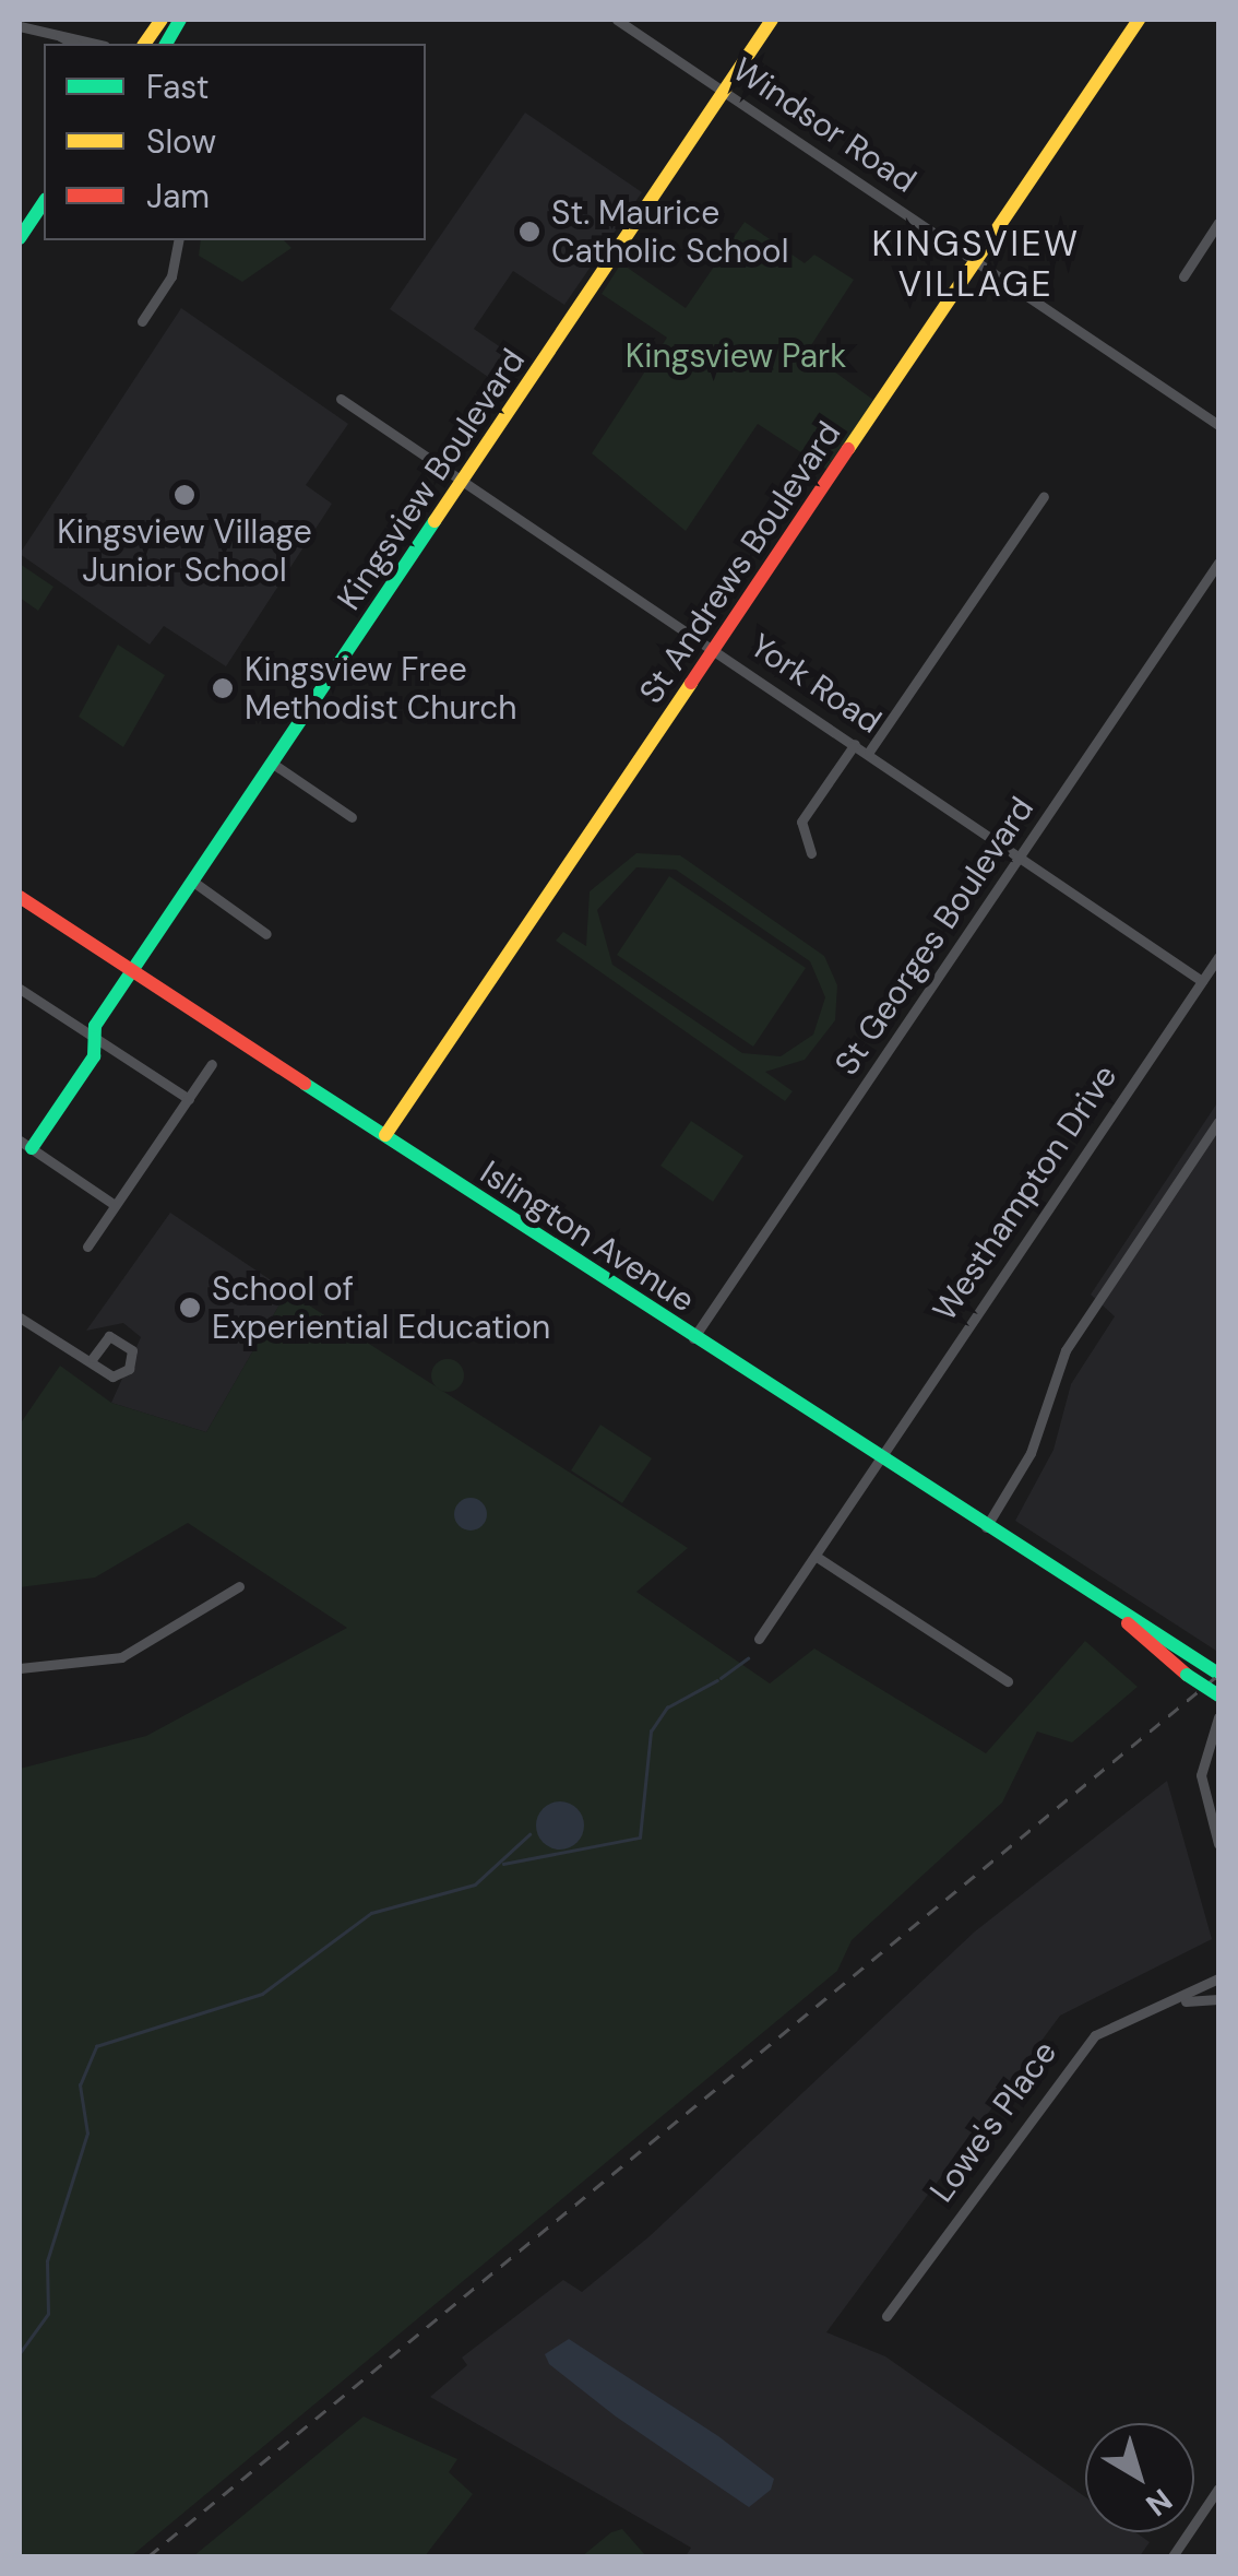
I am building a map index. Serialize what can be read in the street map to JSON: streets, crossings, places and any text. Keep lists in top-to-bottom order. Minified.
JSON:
{"streets":{"street":["Windsor Road","Kingsview Boulevard","St Andrews Boulevard","York Road","St Georges Boulevard","Westhampton Drive","Islington Avenue","Lowe's Place"]},"crossings":[["Windsor Road","Kingsview Boulevard"],["Windsor Road","St Andrews Boulevard"],["Kingsview Boulevard","York Road"],["Kingsview Boulevard","Islington Avenue"],["St Andrews Boulevard","York Road"],["St Andrews Boulevard","Islington Avenue"],["York Road","St Georges Boulevard"],["York Road","Westhampton Drive"],["St Georges Boulevard","Islington Avenue"],["Westhampton Drive","Islington Avenue"]],"districts":["KINGSVIEW VILLAGE"],"parks":["Kingsview Park"],"places":["St. Maurice Catholic School","Kingsview Village Junior School","Kingsview Free Methodist Church","School of Experiential Education"],"legend":["Fast","Slow","Jam"],"north":"bottom right"}
